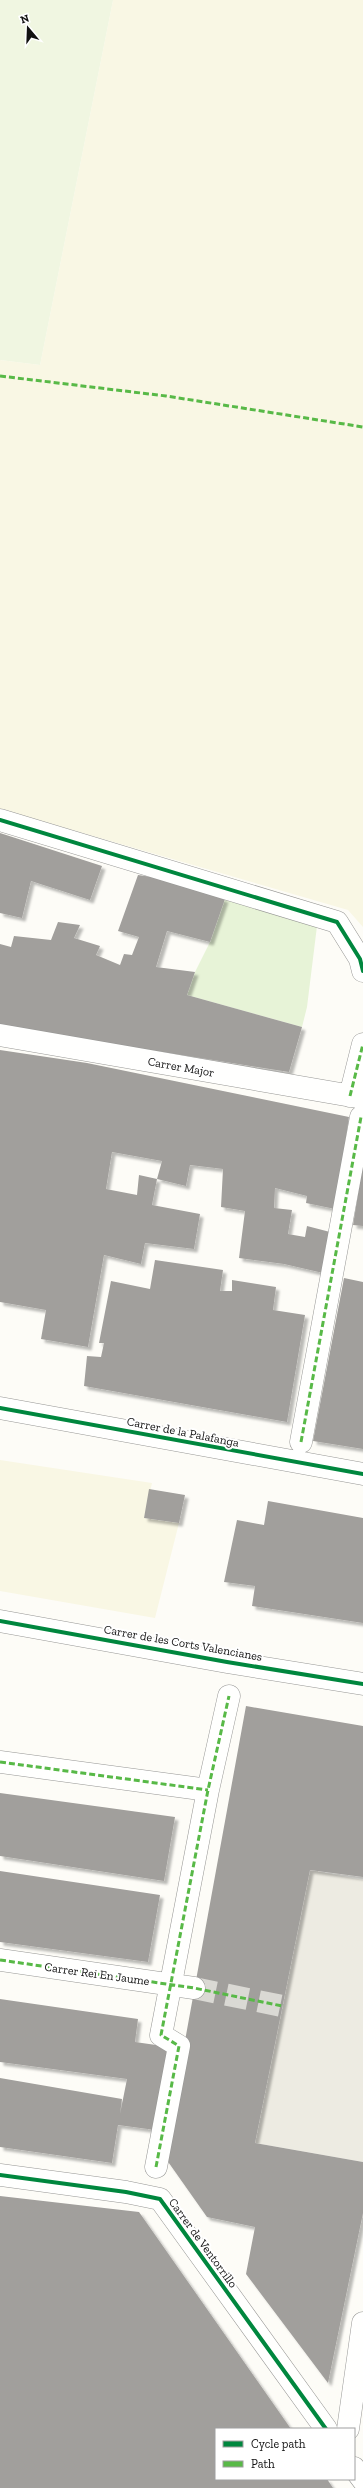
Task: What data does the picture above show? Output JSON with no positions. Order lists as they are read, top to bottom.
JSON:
{
  "streets": {
    "street": [
      "Carrer Major",
      "Carrer de la Palafanga",
      "Carrer de les Corts Valencianes",
      "Carrer Rei En Jaume",
      "Carrer de Ventorrillo"
    ]
  },
  "legend": ["Cycle path", "Path"],
  "north": "top"
}
